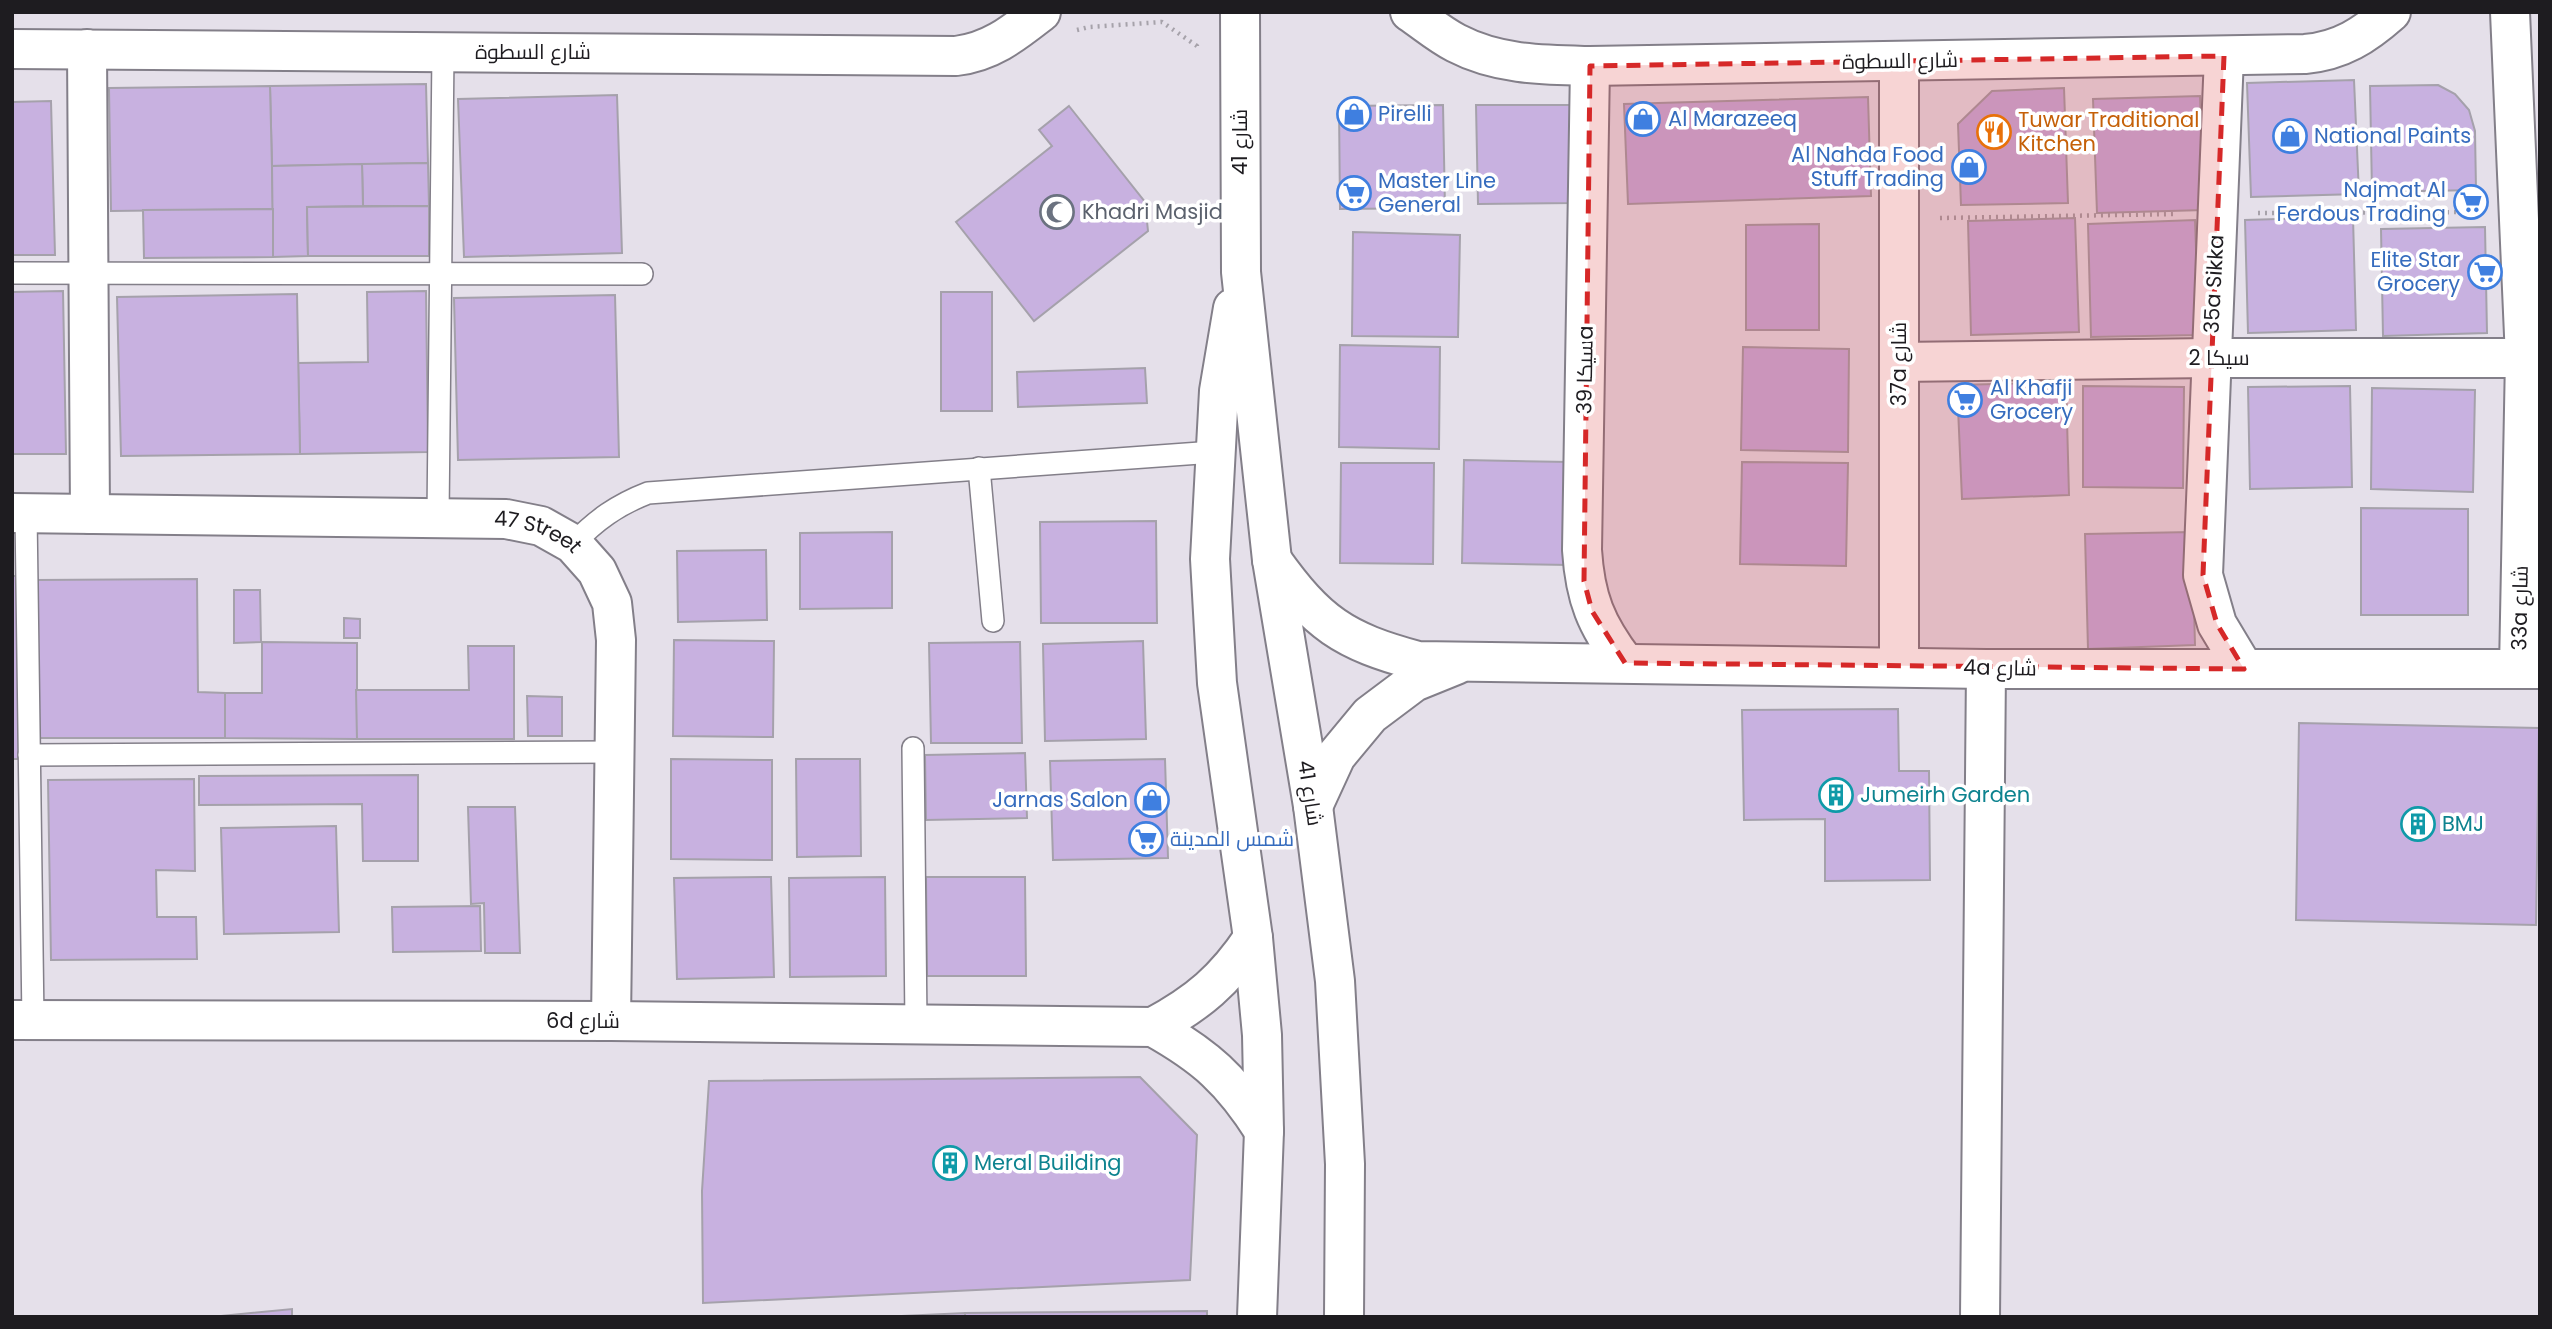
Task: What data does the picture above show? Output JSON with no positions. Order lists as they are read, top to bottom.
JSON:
{
  "streets": {
    "street": [
      "شارع السطوة",
      "شارع 41",
      "35a Sikka",
      "سيكا 2",
      "37a شارع",
      "سيكا 39a",
      "47 Street",
      "33a شارع",
      "4a شارع",
      "6d شارع"
    ]
  },
  "crossings": [
    ["شارع السطوة", "35a Sikka"],
    ["شارع السطوة", "37a شارع"],
    ["شارع السطوة", "سيكا 39a"],
    ["شارع 41", "4a شارع"],
    ["شارع 41", "6d شارع"],
    ["35a Sikka", "سيكا 2"],
    ["35a Sikka", "4a شارع"],
    ["سيكا 2", "37a شارع"],
    ["سيكا 2", "33a شارع"],
    ["37a شارع", "4a شارع"],
    ["سيكا 39a", "4a شارع"],
    ["47 Street", "6d شارع"],
    ["33a شارع", "4a شارع"]
  ],
  "places": {
    "shop": [
      "Pirelli",
      "Al Marazeeq",
      "National Paints",
      "Al Nahda Food Stuff Trading",
      "Jarnas Salon"
    ],
    "restaurant": ["Tuwar Traditional Kitchen"],
    "supermarket": [
      "Master Line General",
      "Najmat Al Ferdous Trading",
      "Elite Star Grocery",
      "Al Khafji Grocery",
      "شمس المدينة"
    ],
    "mosque": ["Khadri Masjid"],
    "building": ["Jumeirh Garden", "BMJ", "Meral Building"]
  }
}
